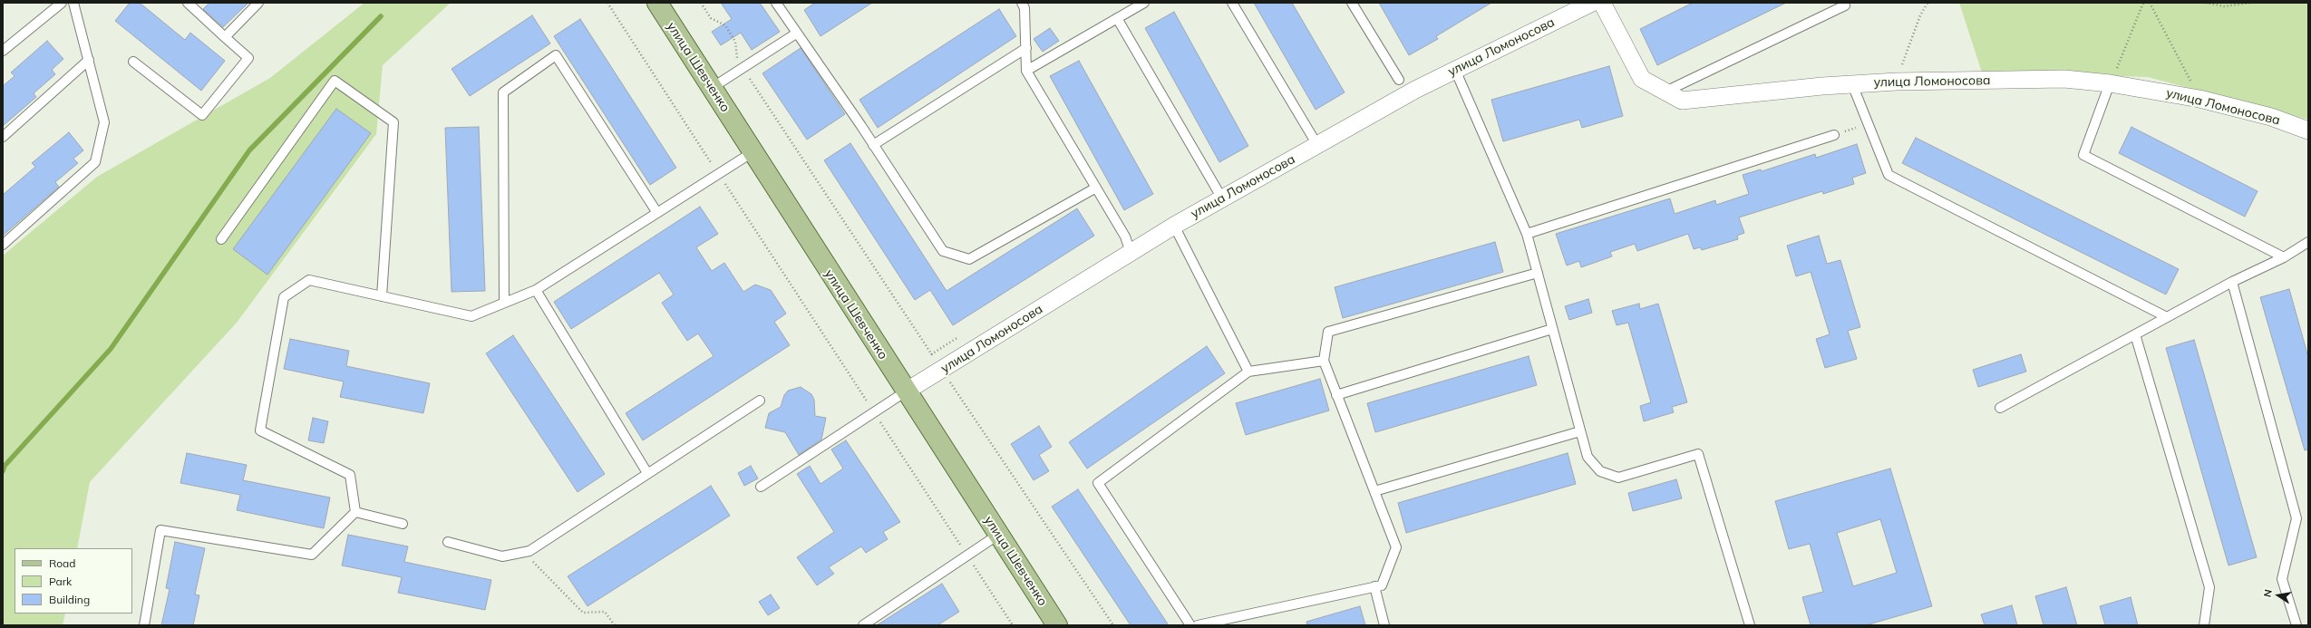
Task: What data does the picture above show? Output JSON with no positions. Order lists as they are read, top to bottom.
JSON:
{
  "streets": {
    "main road": ["улица Шевченко"],
    "street": ["улица Ломоносова"]
  },
  "crossings": [
    ["улица Ломоносова", "улица Шевченко"]
  ],
  "legend": ["Road", "Park", "Building"],
  "north": "left"
}
